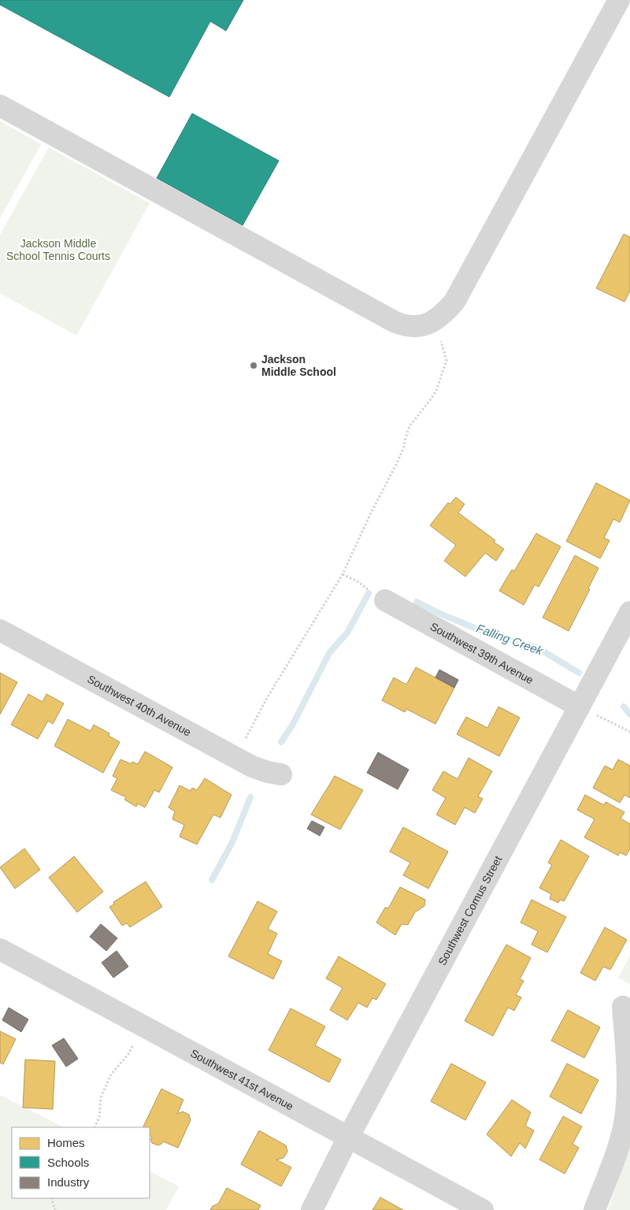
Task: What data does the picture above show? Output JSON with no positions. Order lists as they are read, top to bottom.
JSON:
{
  "streets": {
    "street": [
      "Southwest 39th Avenue",
      "Southwest 40th Avenue",
      "Southwest Comus Street",
      "Southwest 41st Avenue"
    ]
  },
  "crossings": [
    ["Southwest 39th Avenue", "Southwest Comus Street"],
    ["Southwest Comus Street", "Southwest 41st Avenue"]
  ],
  "water": ["Falling Creek"],
  "parks": ["Jackson Middle School Tennis Courts"],
  "places": ["Jackson Middle School"],
  "legend": ["Homes", "Schools", "Industry"]
}
